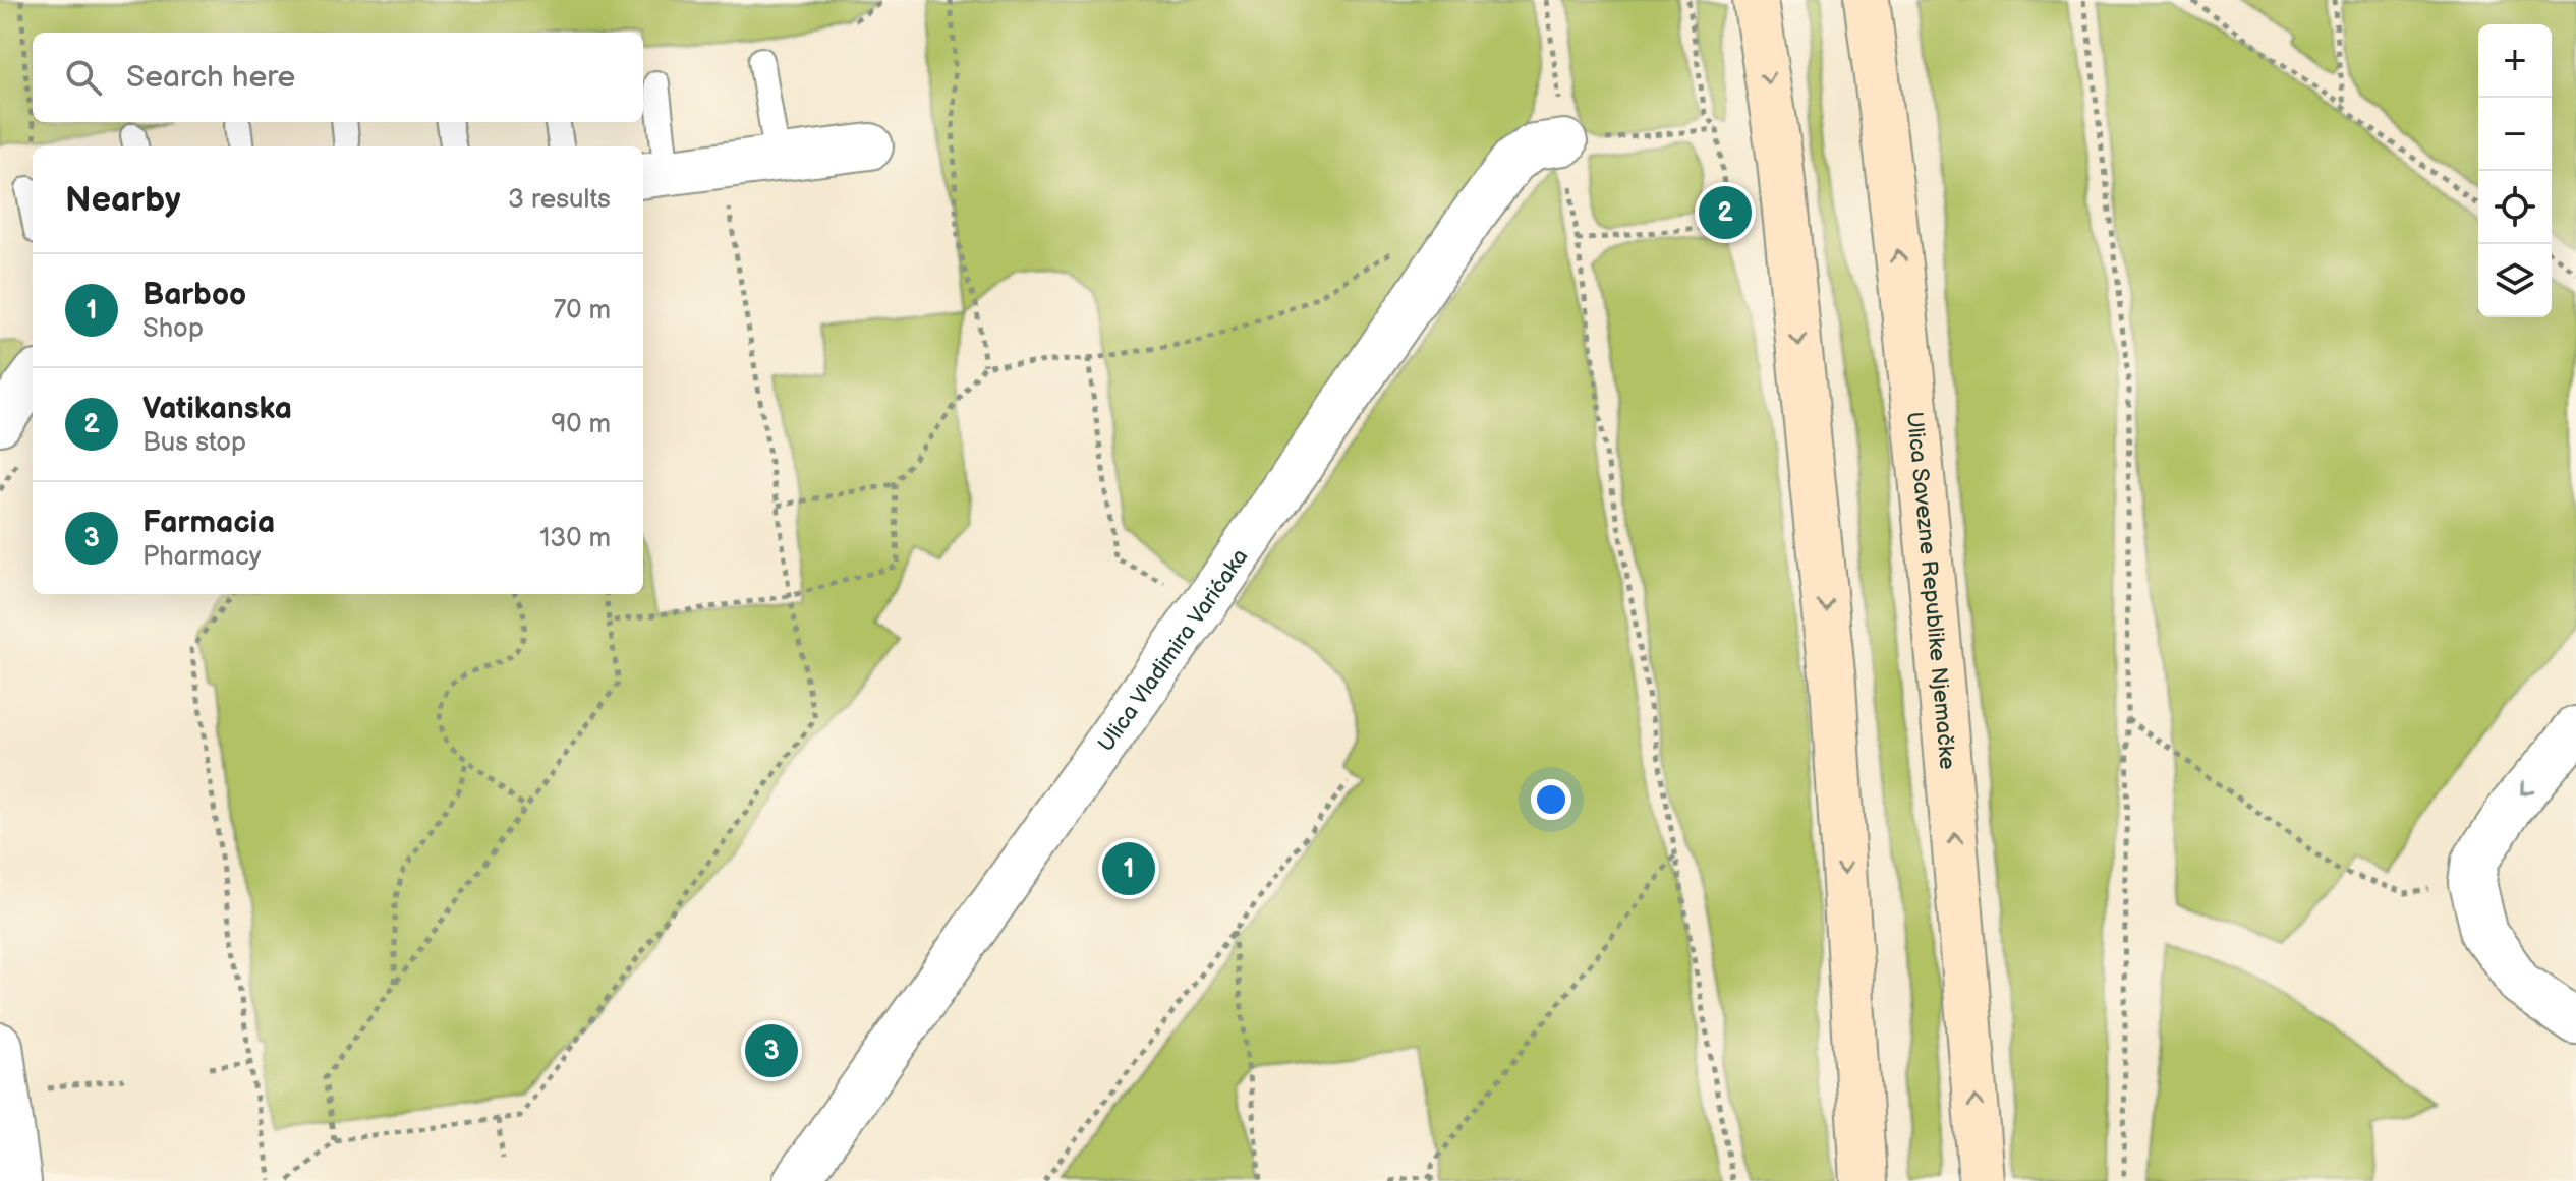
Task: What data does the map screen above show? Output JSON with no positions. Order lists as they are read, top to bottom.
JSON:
{
  "streets": {
    "main road": ["Ulica Savezne Republike Njemačke"],
    "street": ["Ulica Vladimira Varićaka"]
  },
  "page": {
    "map_buttons": ["+", "−"],
    "search": "Search here",
    "heading": ["Nearby", "3 results"],
    "pins": ["2", "1", "3"],
    "list": [
      {
        "mark": "1",
        "name": "Barboo",
        "note": "Shop",
        "value": "70 m"
      },
      {
        "mark": "2",
        "name": "Vatikanska",
        "note": "Bus stop",
        "value": "90 m"
      },
      {
        "mark": "3",
        "name": "Farmacia",
        "note": "Pharmacy",
        "value": "130 m"
      }
    ]
  }
}
